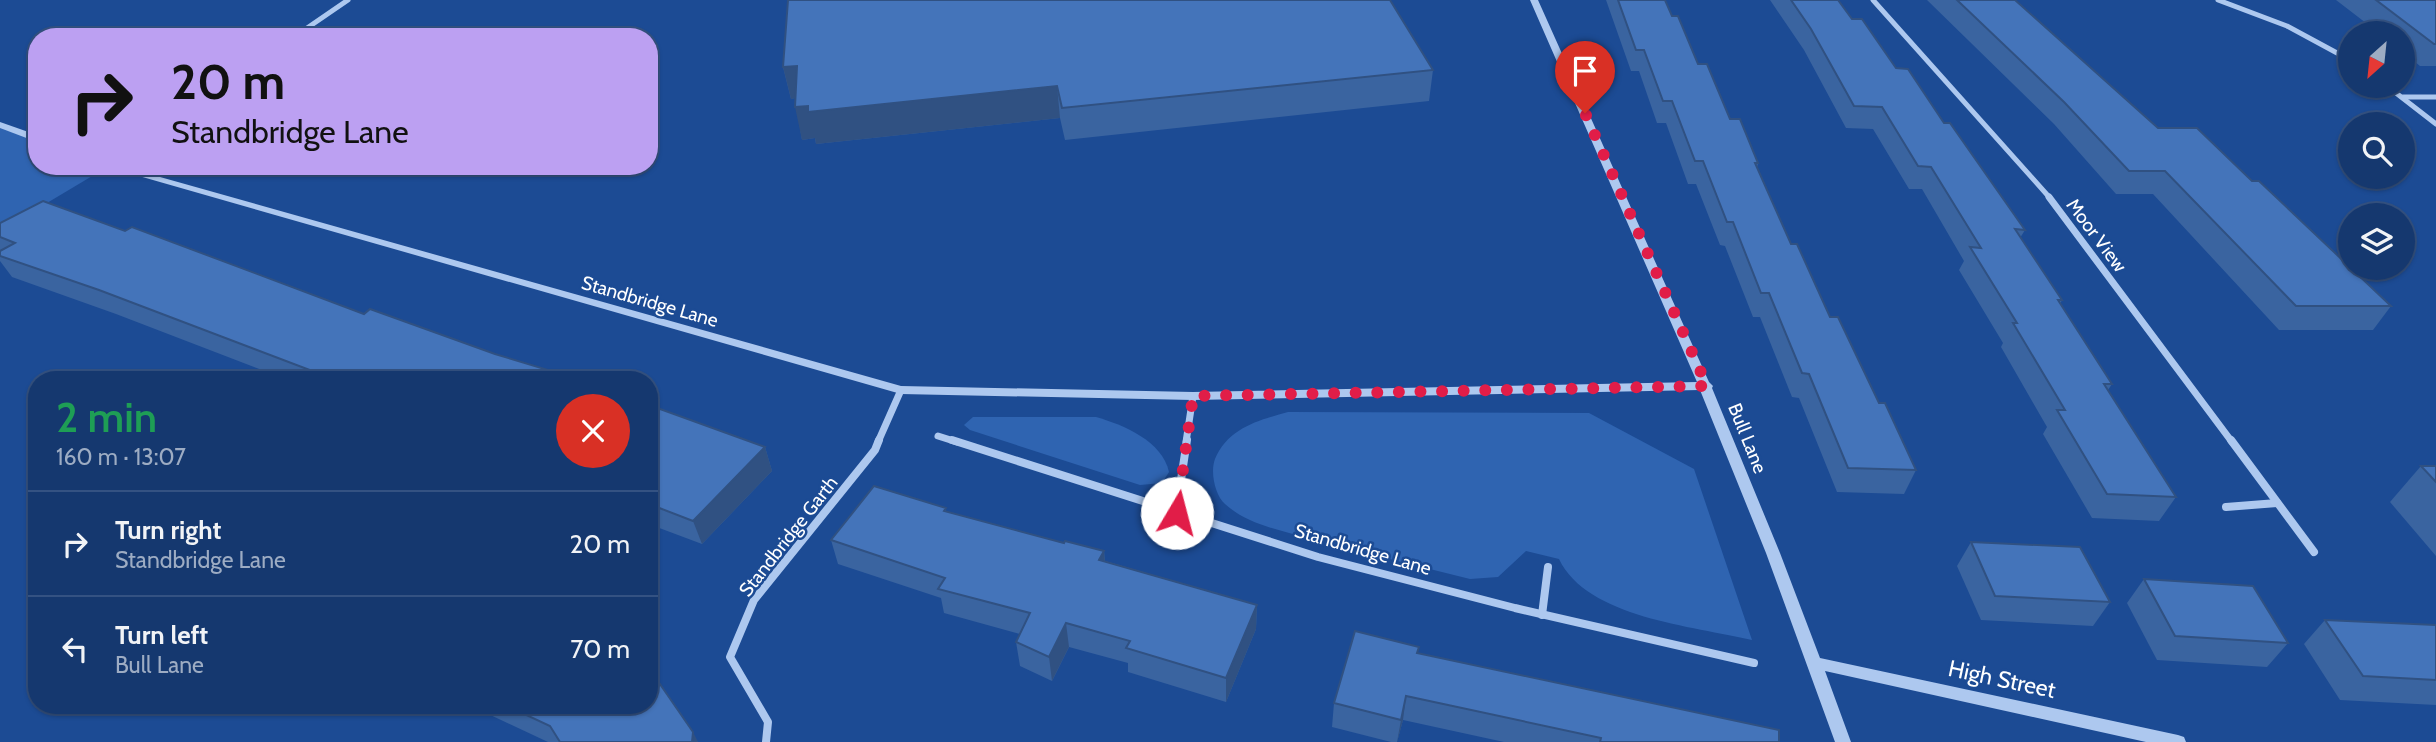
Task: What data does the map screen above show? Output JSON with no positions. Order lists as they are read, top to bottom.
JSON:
{
  "streets": {
    "street": [
      "Moor View",
      "Standbridge Lane",
      "Bull Lane",
      "Standbridge Garth",
      "High Street"
    ]
  },
  "crossings": [
    ["Standbridge Lane", "Bull Lane"],
    ["Standbridge Lane", "Standbridge Garth"],
    ["Bull Lane", "High Street"]
  ],
  "north": "bottom left",
  "page": {
    "turn": ["20 m", "Standbridge Lane"],
    "heading": ["2 min", "160 m · 13:07"],
    "list": [
      {
        "name": "Turn right",
        "note": "Standbridge Lane",
        "value": "20 m"
      },
      {
        "name": "Turn left",
        "note": "Bull Lane",
        "value": "70 m"
      }
    ]
  }
}
